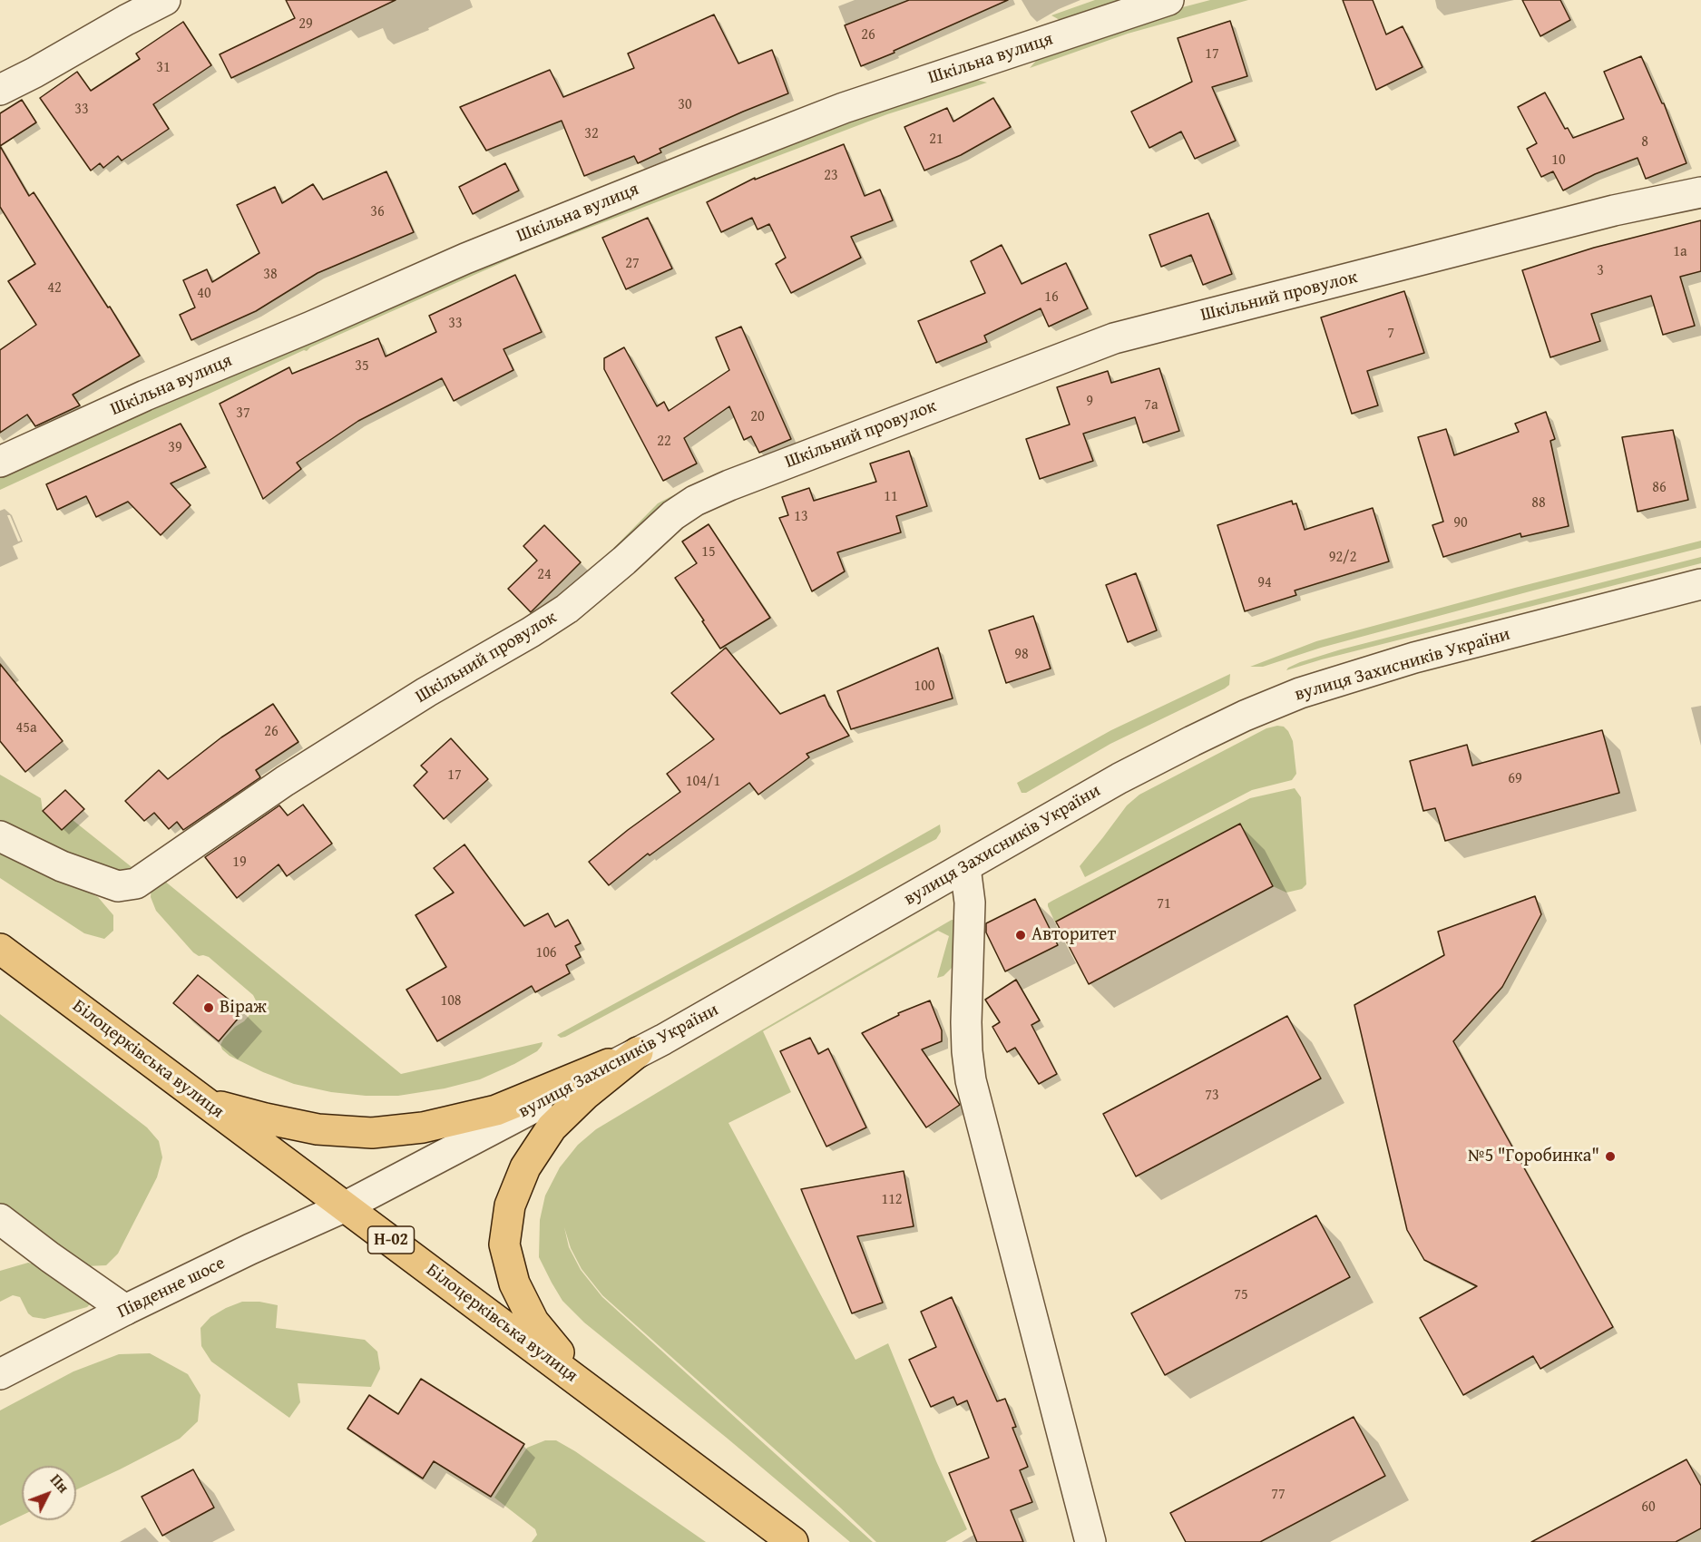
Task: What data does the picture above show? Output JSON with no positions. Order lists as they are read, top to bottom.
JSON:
{
  "streets": {
    "main road": ["Білоцерківська вулиця", "Н-02"],
    "street": [
      "Шкільна вулиця",
      "Шкільний провулок",
      "вулиця Захисників України",
      "Південне шосе"
    ]
  },
  "crossings": [
    ["вулиця Захисників України", "Білоцерківська вулиця"],
    ["вулиця Захисників України", "Південне шосе"],
    ["Білоцерківська вулиця", "Південне шосе"]
  ],
  "places": ["Авторитет", "Віраж", "№5 \"Горобинка\""],
  "house_numbers": [
    "29",
    "26",
    "17",
    "31",
    "30",
    "33",
    "32",
    "21",
    "8",
    "10",
    "23",
    "36",
    "1а",
    "27",
    "3",
    "38",
    "42",
    "40",
    "16",
    "33",
    "7",
    "35",
    "9",
    "7а",
    "37",
    "20",
    "22",
    "39",
    "86",
    "11",
    "88",
    "13",
    "90",
    "15",
    "92/2",
    "24",
    "94",
    "98",
    "100",
    "45а",
    "26",
    "17",
    "69",
    "104/1",
    "19",
    "71",
    "106",
    "108",
    "73",
    "112",
    "75",
    "77",
    "60"
  ],
  "north": "top right"
}
